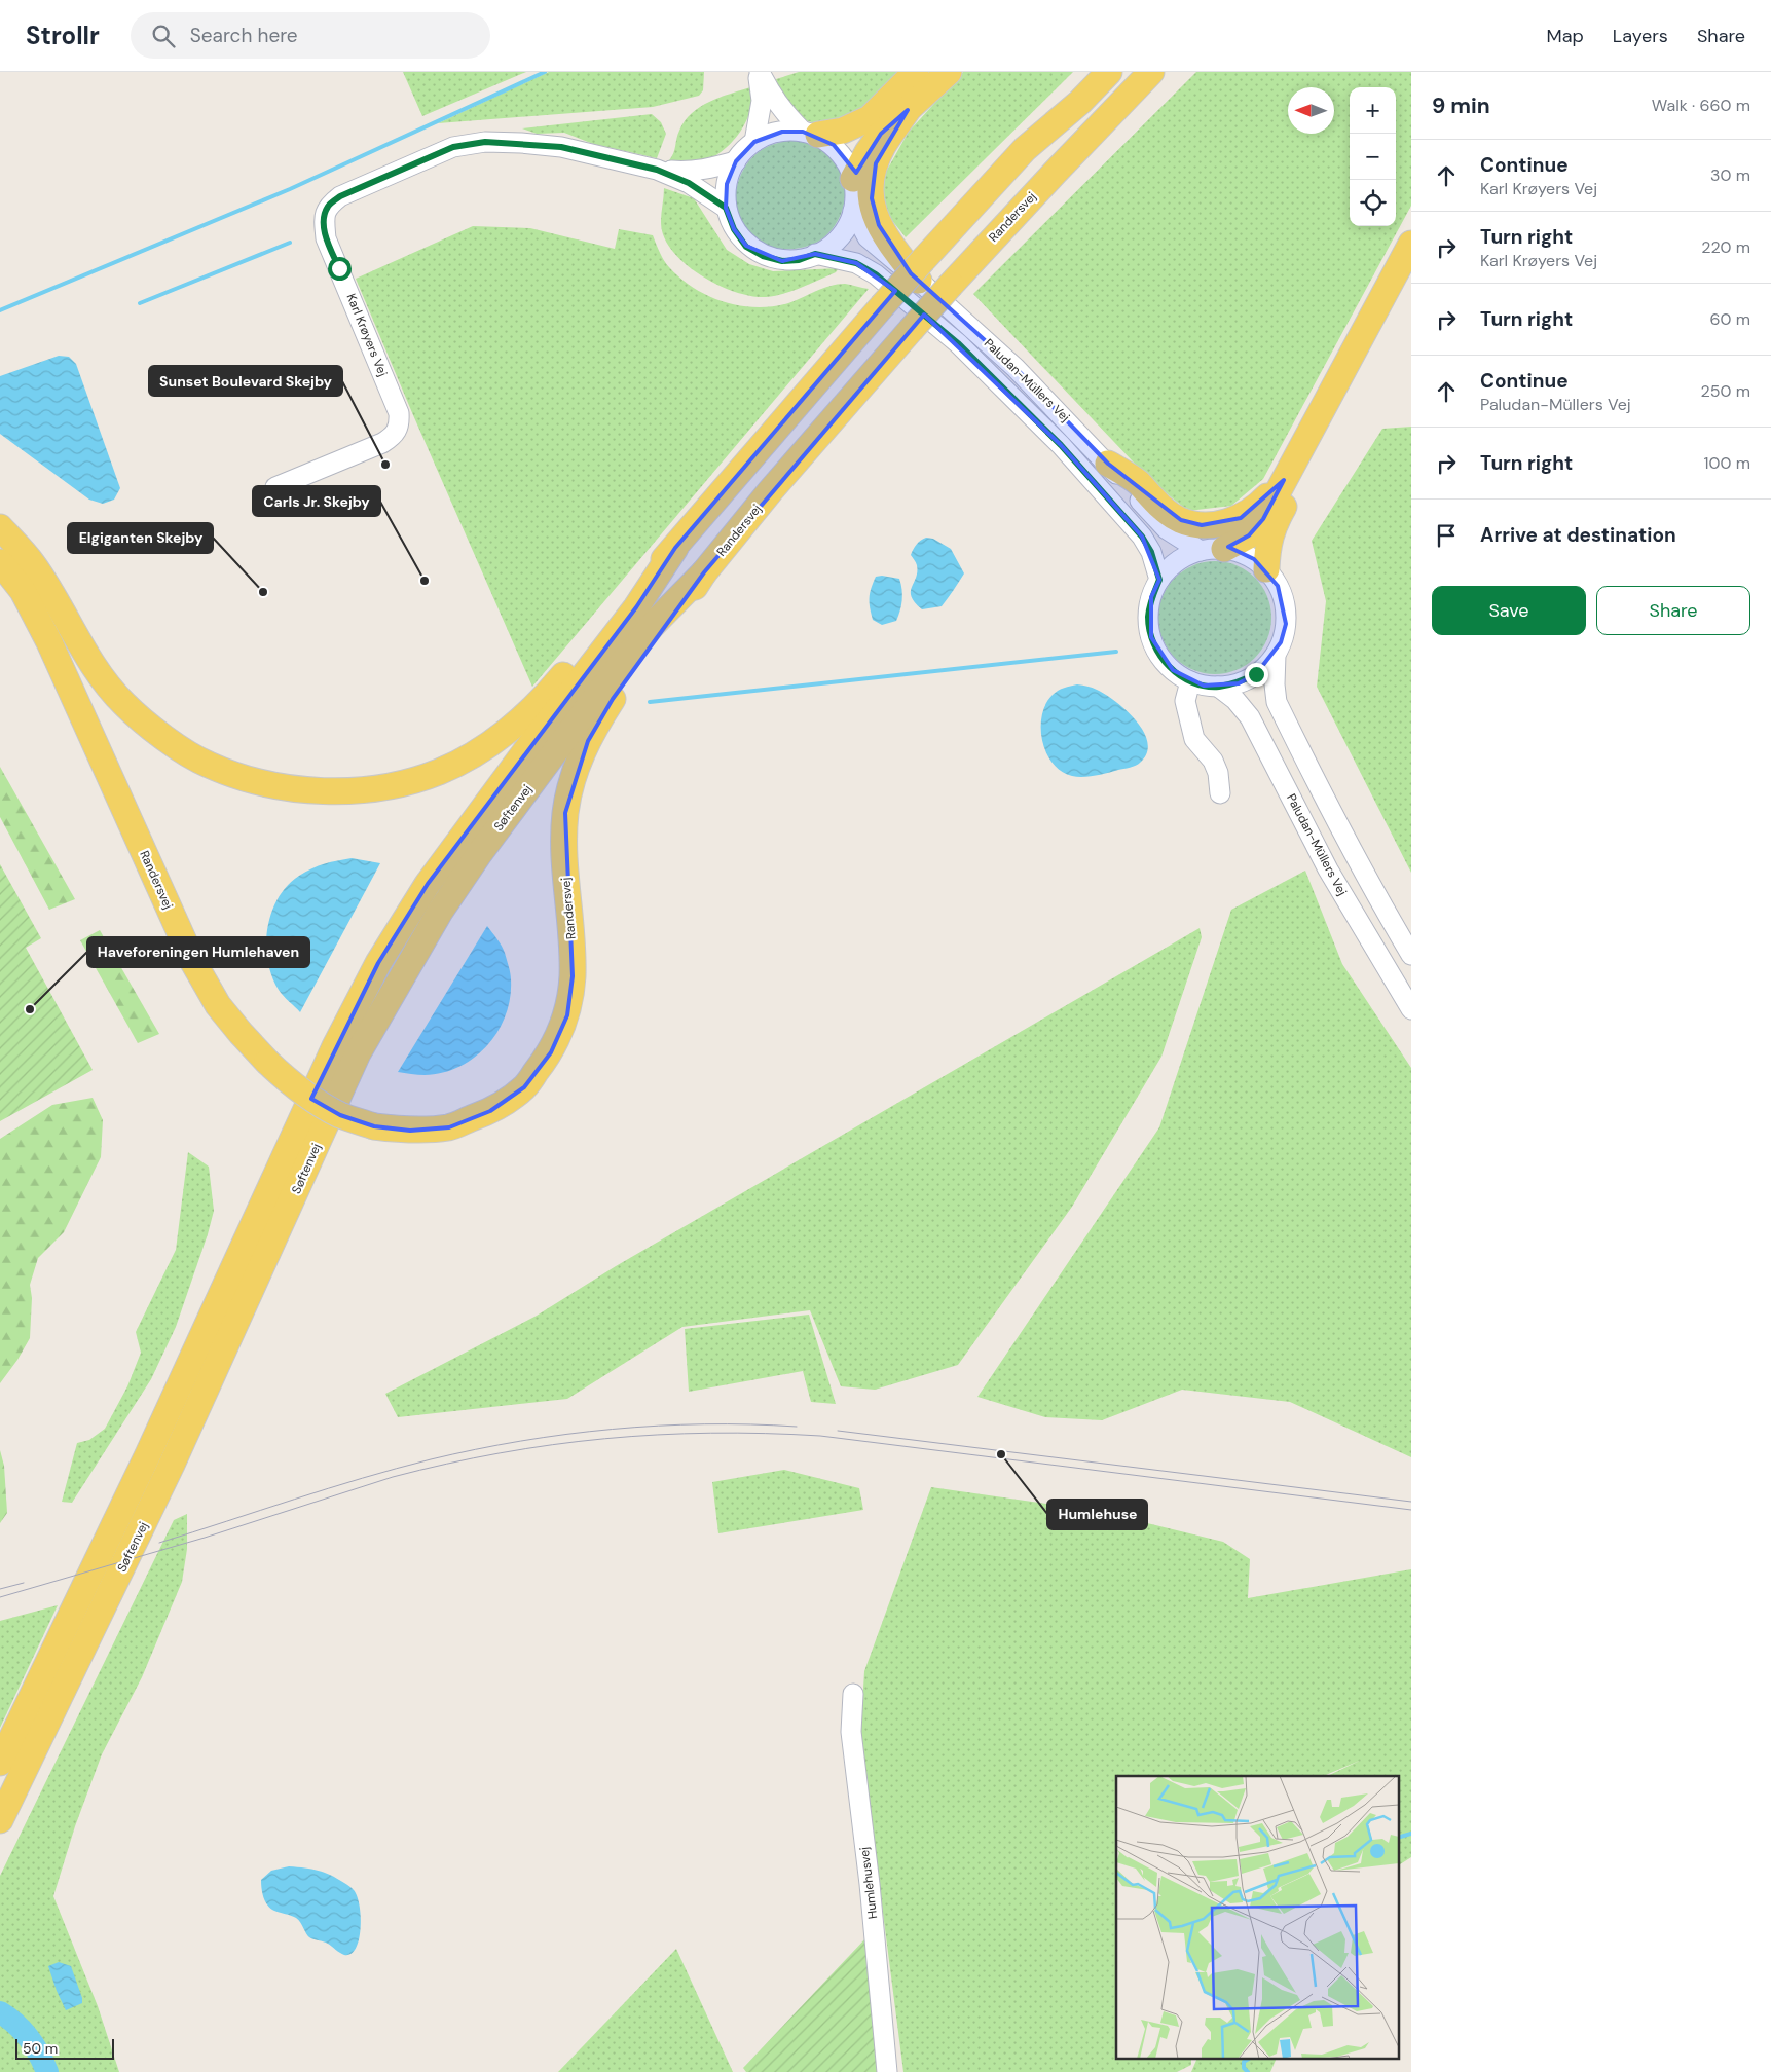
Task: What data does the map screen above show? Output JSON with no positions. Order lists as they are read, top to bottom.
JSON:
{
  "streets": {
    "main road": ["Randersvej", "Søftenvej"],
    "street": ["Karl Krøyers Vej", "Paludan-Müllers Vej", "Humlehusvej"]
  },
  "crossings": [
    ["Randersvej", "Søftenvej"],
    ["Karl Krøyers Vej", "Paludan-Müllers Vej"]
  ],
  "places": [
    "Sunset Boulevard Skejby",
    "Carls Jr. Skejby",
    "Elgiganten Skejby",
    "Haveforeningen Humlehaven",
    "Humlehuse"
  ],
  "scale_bar": "50 m",
  "north": "left",
  "page": {
    "header": "Strollr",
    "search": "Search here",
    "nav": ["Map", "Layers", "Share"],
    "heading": ["9 min", "Walk · 660 m"],
    "map_buttons": ["+", "−"],
    "list": [
      ["Continue", "Karl Krøyers Vej", "30 m"],
      ["Turn right", "Karl Krøyers Vej", "220 m"],
      ["Turn right", "60 m"],
      ["Continue", "Paludan-Müllers Vej", "250 m"],
      ["Turn right", "100 m"],
      "Arrive at destination"
    ],
    "buttons": ["Save", "Share"],
    "scale": "50 m"
  }
}
